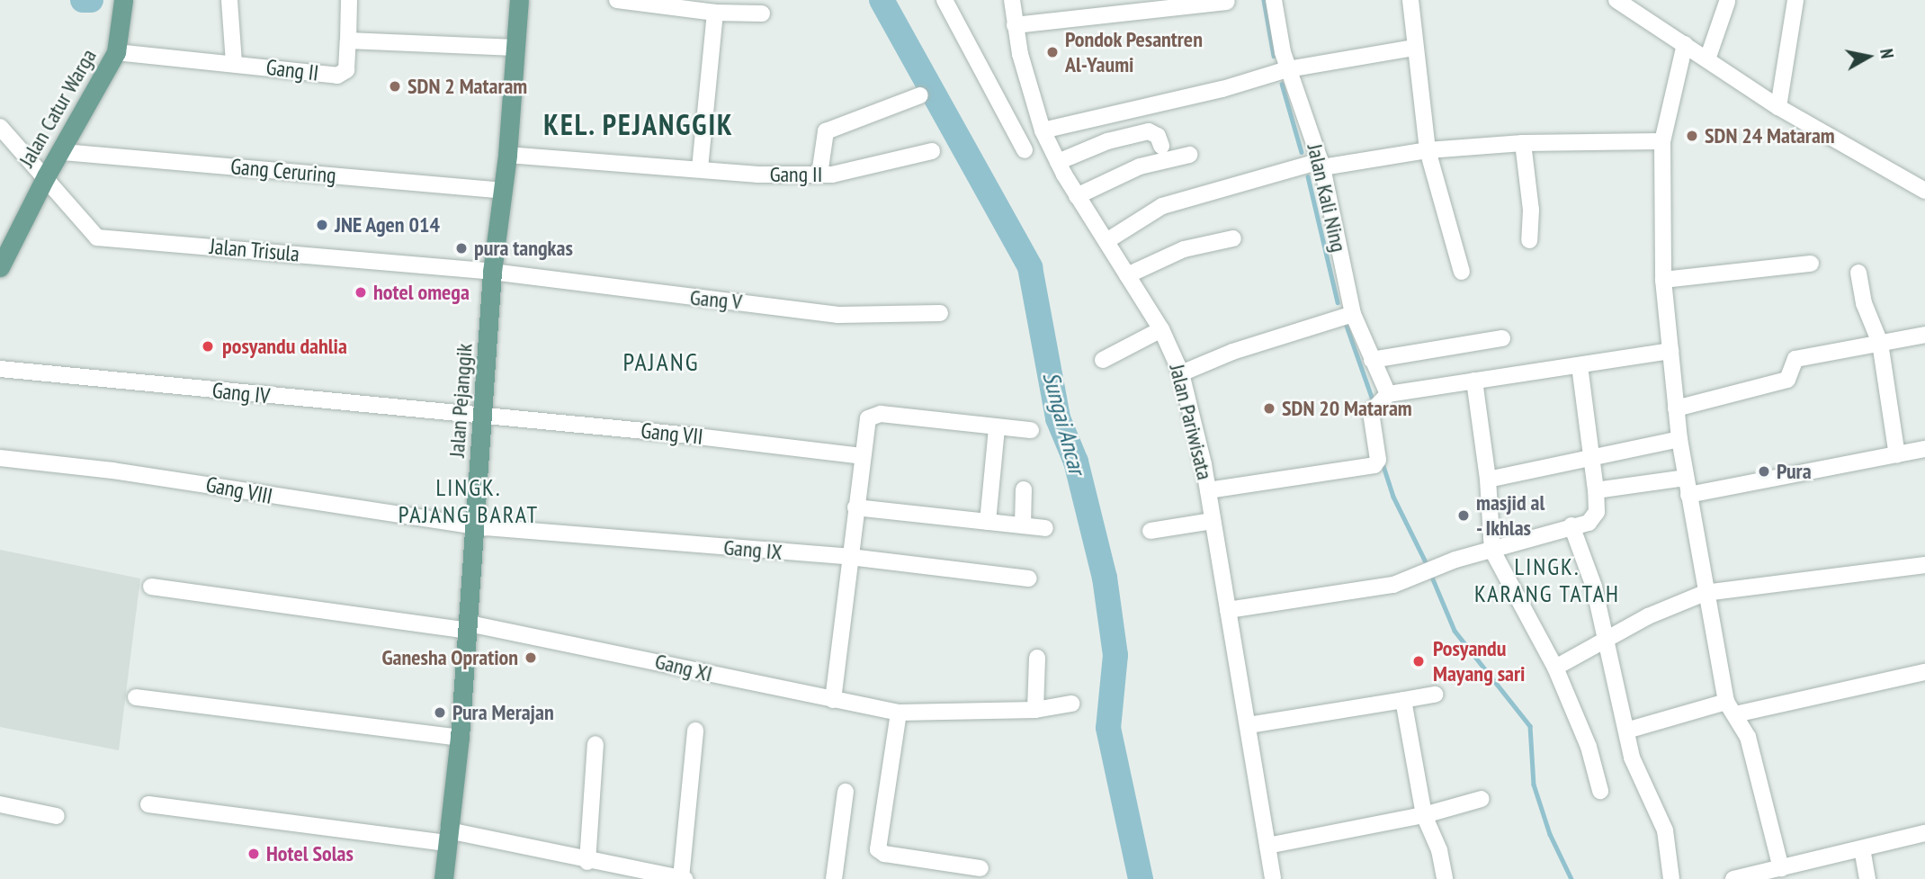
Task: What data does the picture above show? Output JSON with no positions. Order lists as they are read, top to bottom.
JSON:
{
  "streets": {
    "main road": ["Jalan Catur Warga", "Jalan Pejanggik"],
    "street": [
      "Gang II",
      "Gang Ceruring",
      "Jalan Kali Ning",
      "Jalan Trisula",
      "Gang V",
      "Gang IV",
      "Jalan Pariwisata",
      "Gang VII",
      "Gang VIII",
      "Gang IX",
      "Gang XI"
    ]
  },
  "crossings": [
    ["Gang II", "Jalan Catur Warga"],
    ["Gang II", "Jalan Pejanggik"],
    ["Jalan Catur Warga", "Gang Ceruring"],
    ["Jalan Catur Warga", "Jalan Trisula"],
    ["Gang Ceruring", "Jalan Pejanggik"],
    ["Jalan Kali Ning", "Jalan Pariwisata"],
    ["Jalan Trisula", "Gang V"],
    ["Jalan Trisula", "Jalan Pejanggik"],
    ["Gang V", "Jalan Pejanggik"],
    ["Gang IV", "Jalan Pejanggik"],
    ["Gang IV", "Gang VII"],
    ["Jalan Pejanggik", "Gang VII"],
    ["Jalan Pejanggik", "Gang VIII"],
    ["Jalan Pejanggik", "Gang IX"],
    ["Jalan Pejanggik", "Gang XI"],
    ["Gang VIII", "Gang IX"]
  ],
  "districts": [
    "KEL. PEJANGGIK",
    "PAJANG",
    "LINGK. PAJANG BARAT",
    "LINGK. KARANG TATAH"
  ],
  "water": ["Sungai Ancar"],
  "places": [
    "Pondok Pesantren Al-Yaumi",
    "SDN 2 Mataram",
    "SDN 24 Mataram",
    "JNE Agen 014",
    "pura tangkas",
    "hotel omega",
    "posyandu dahlia",
    "SDN 20 Mataram",
    "Pura",
    "masjid al - Ikhlas",
    "Ganesha Opration",
    "Posyandu Mayang sari",
    "Pura Merajan",
    "Hotel Solas"
  ],
  "north": "right"
}
